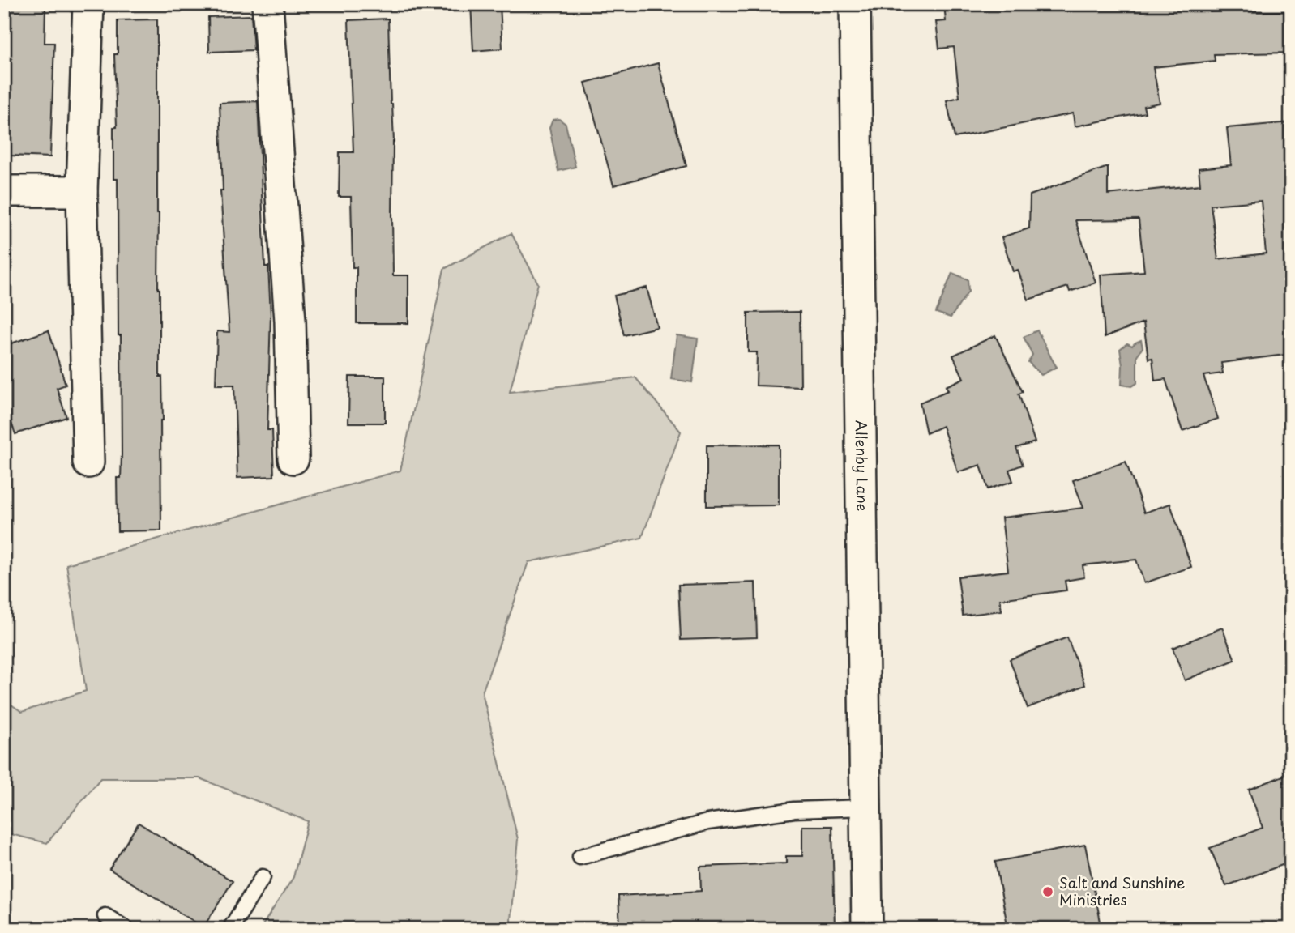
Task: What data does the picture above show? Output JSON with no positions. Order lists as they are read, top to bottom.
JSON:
{
  "streets": {
    "street": ["Allenby Lane"]
  },
  "places": ["Salt and Sunshine Ministries"]
}
